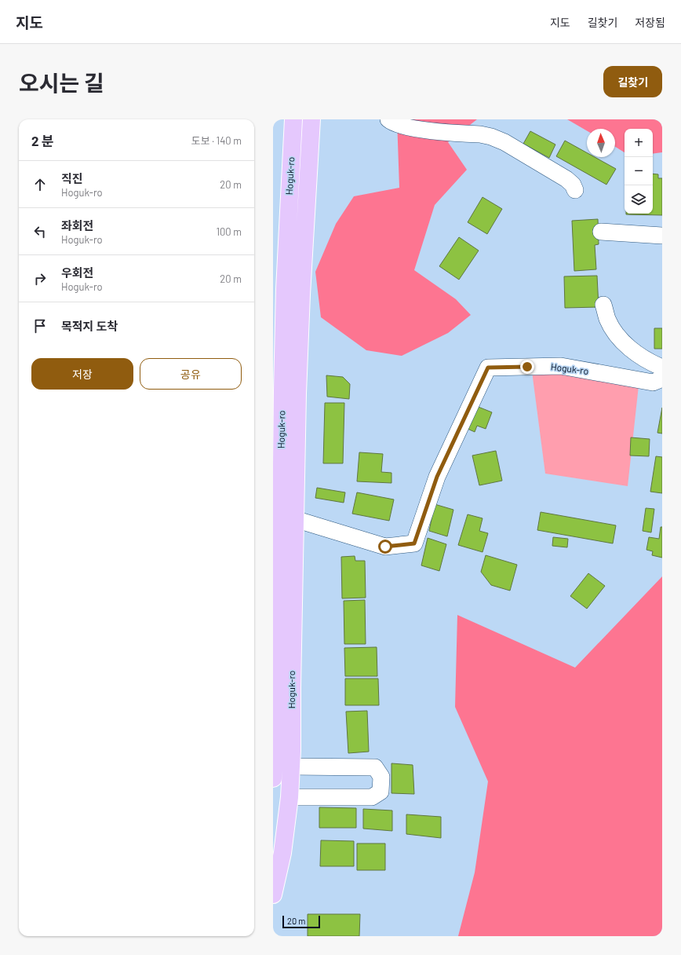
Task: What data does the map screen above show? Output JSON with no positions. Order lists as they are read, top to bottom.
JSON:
{
  "streets": {
    "main road": ["Hoguk-ro"]
  },
  "scale_bar": "20 m",
  "north": "top",
  "page": {
    "header": "지도",
    "nav": ["지도", "길찾기", "저장됨"],
    "title": "오시는 길",
    "buttons": [
      "길찾기",
      ["저장", "공유"]
    ],
    "heading": ["2 분", "도보 · 140 m"],
    "map_buttons": ["+", "−"],
    "list": [
      ["직진", "Hoguk-ro", "20 m"],
      ["좌회전", "Hoguk-ro", "100 m"],
      ["우회전", "Hoguk-ro", "20 m"],
      "목적지 도착"
    ],
    "scale": "20 m"
  }
}
